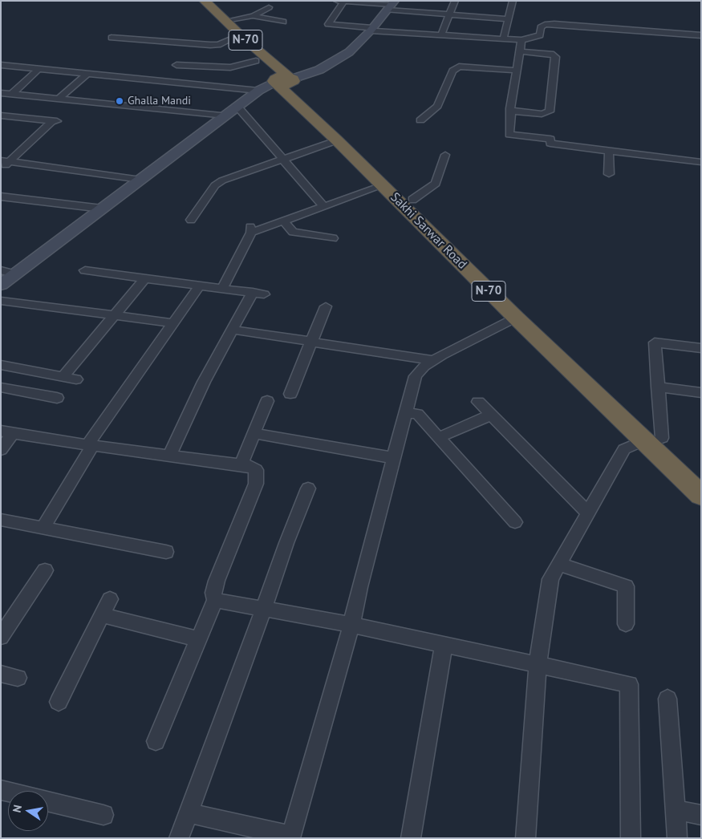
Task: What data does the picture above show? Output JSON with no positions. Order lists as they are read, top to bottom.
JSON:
{
  "streets": {
    "highway": ["N-70", "Sakhi Sarwar Road"]
  },
  "crossings": [
    ["N-70", "Sakhi Sarwar Road"]
  ],
  "places": ["Ghalla Mandi"],
  "north": "left"
}
